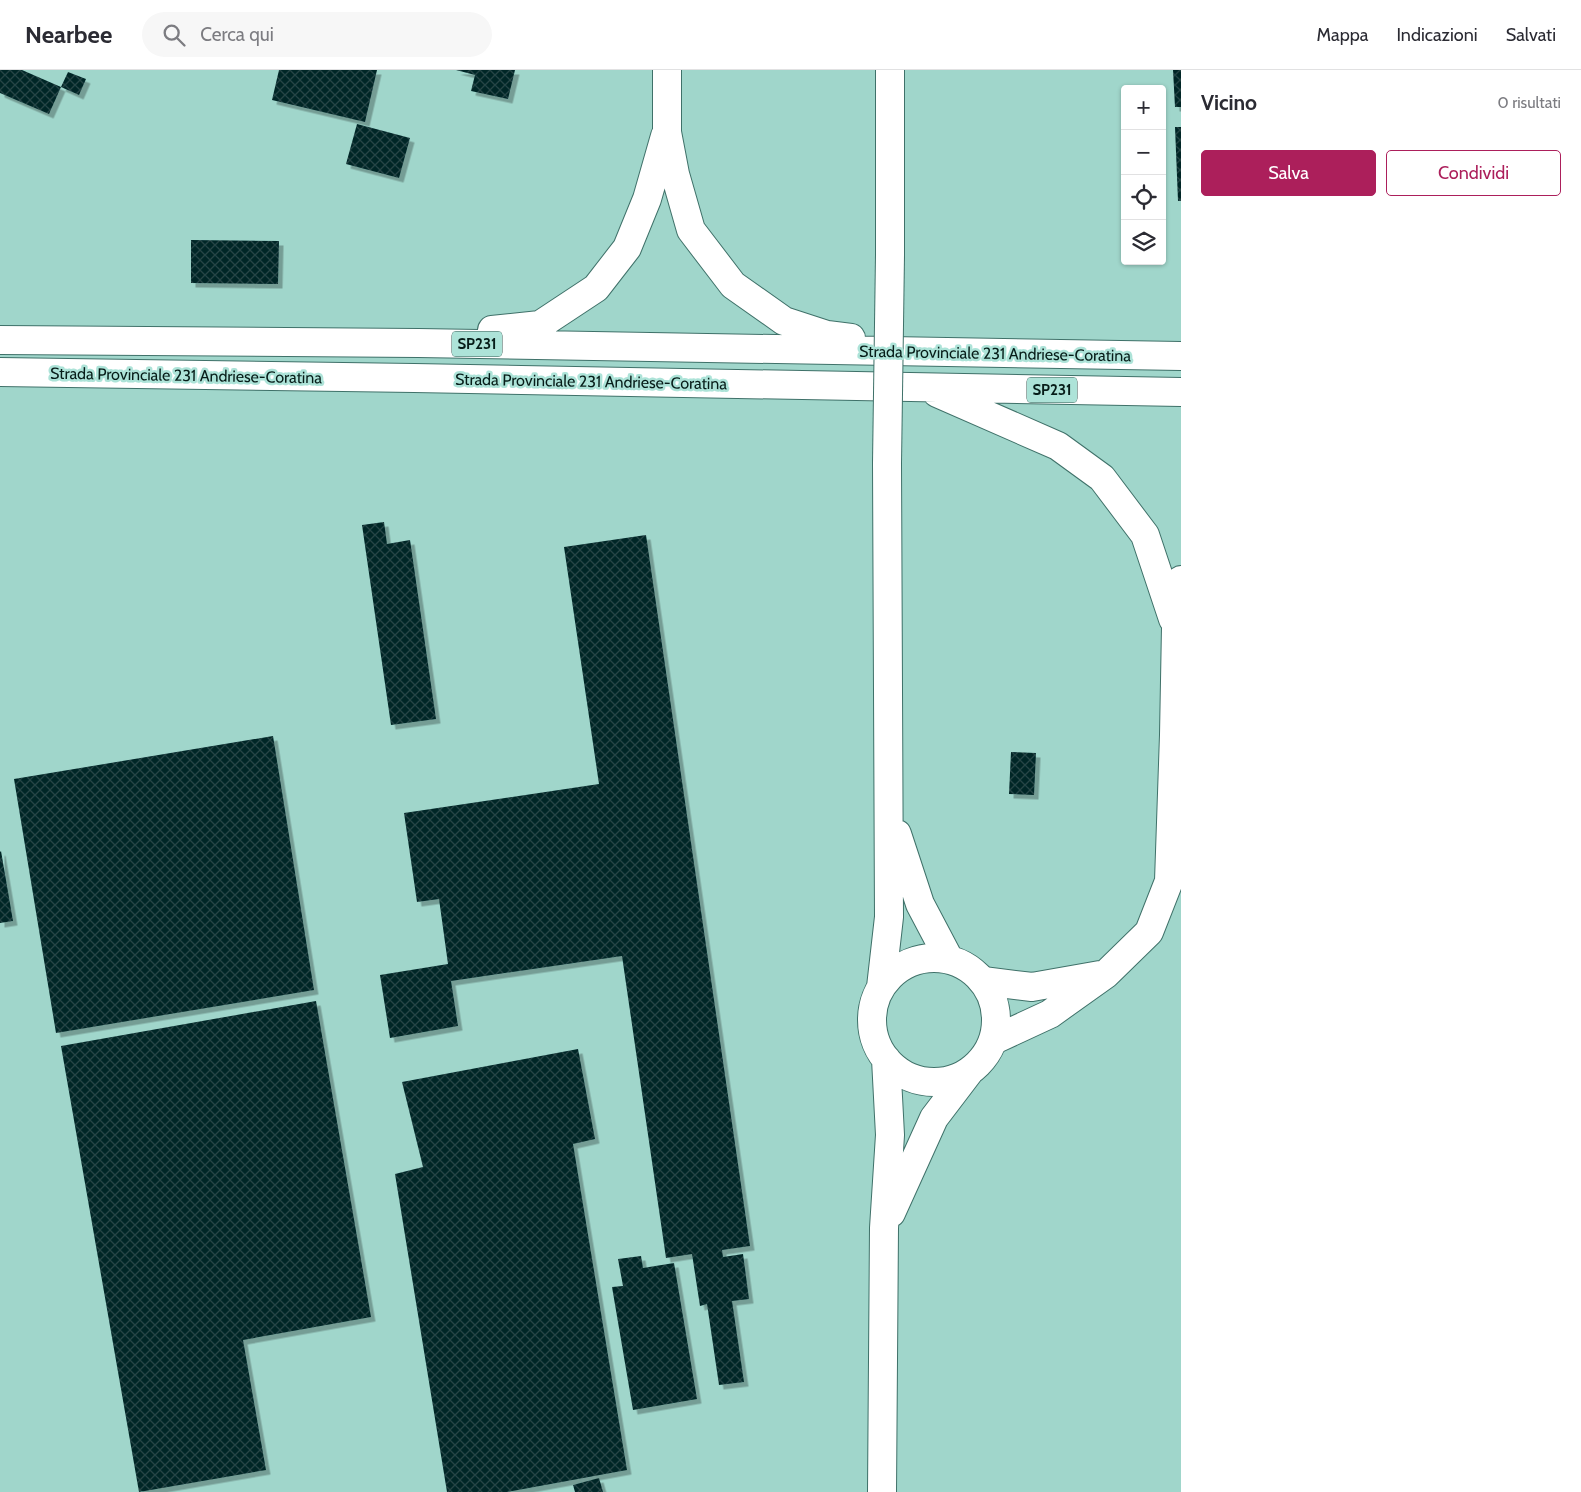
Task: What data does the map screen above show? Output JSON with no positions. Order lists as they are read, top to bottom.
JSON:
{
  "streets": {
    "main road": ["SP231", "Strada Provinciale 231 Andriese-Coratina"]
  },
  "page": {
    "header": "Nearbee",
    "search": "Cerca qui",
    "nav": ["Mappa", "Indicazioni", "Salvati"],
    "heading": ["Vicino", "0 risultati"],
    "map_buttons": ["+", "−"],
    "buttons": ["Salva", "Condividi"]
  }
}
